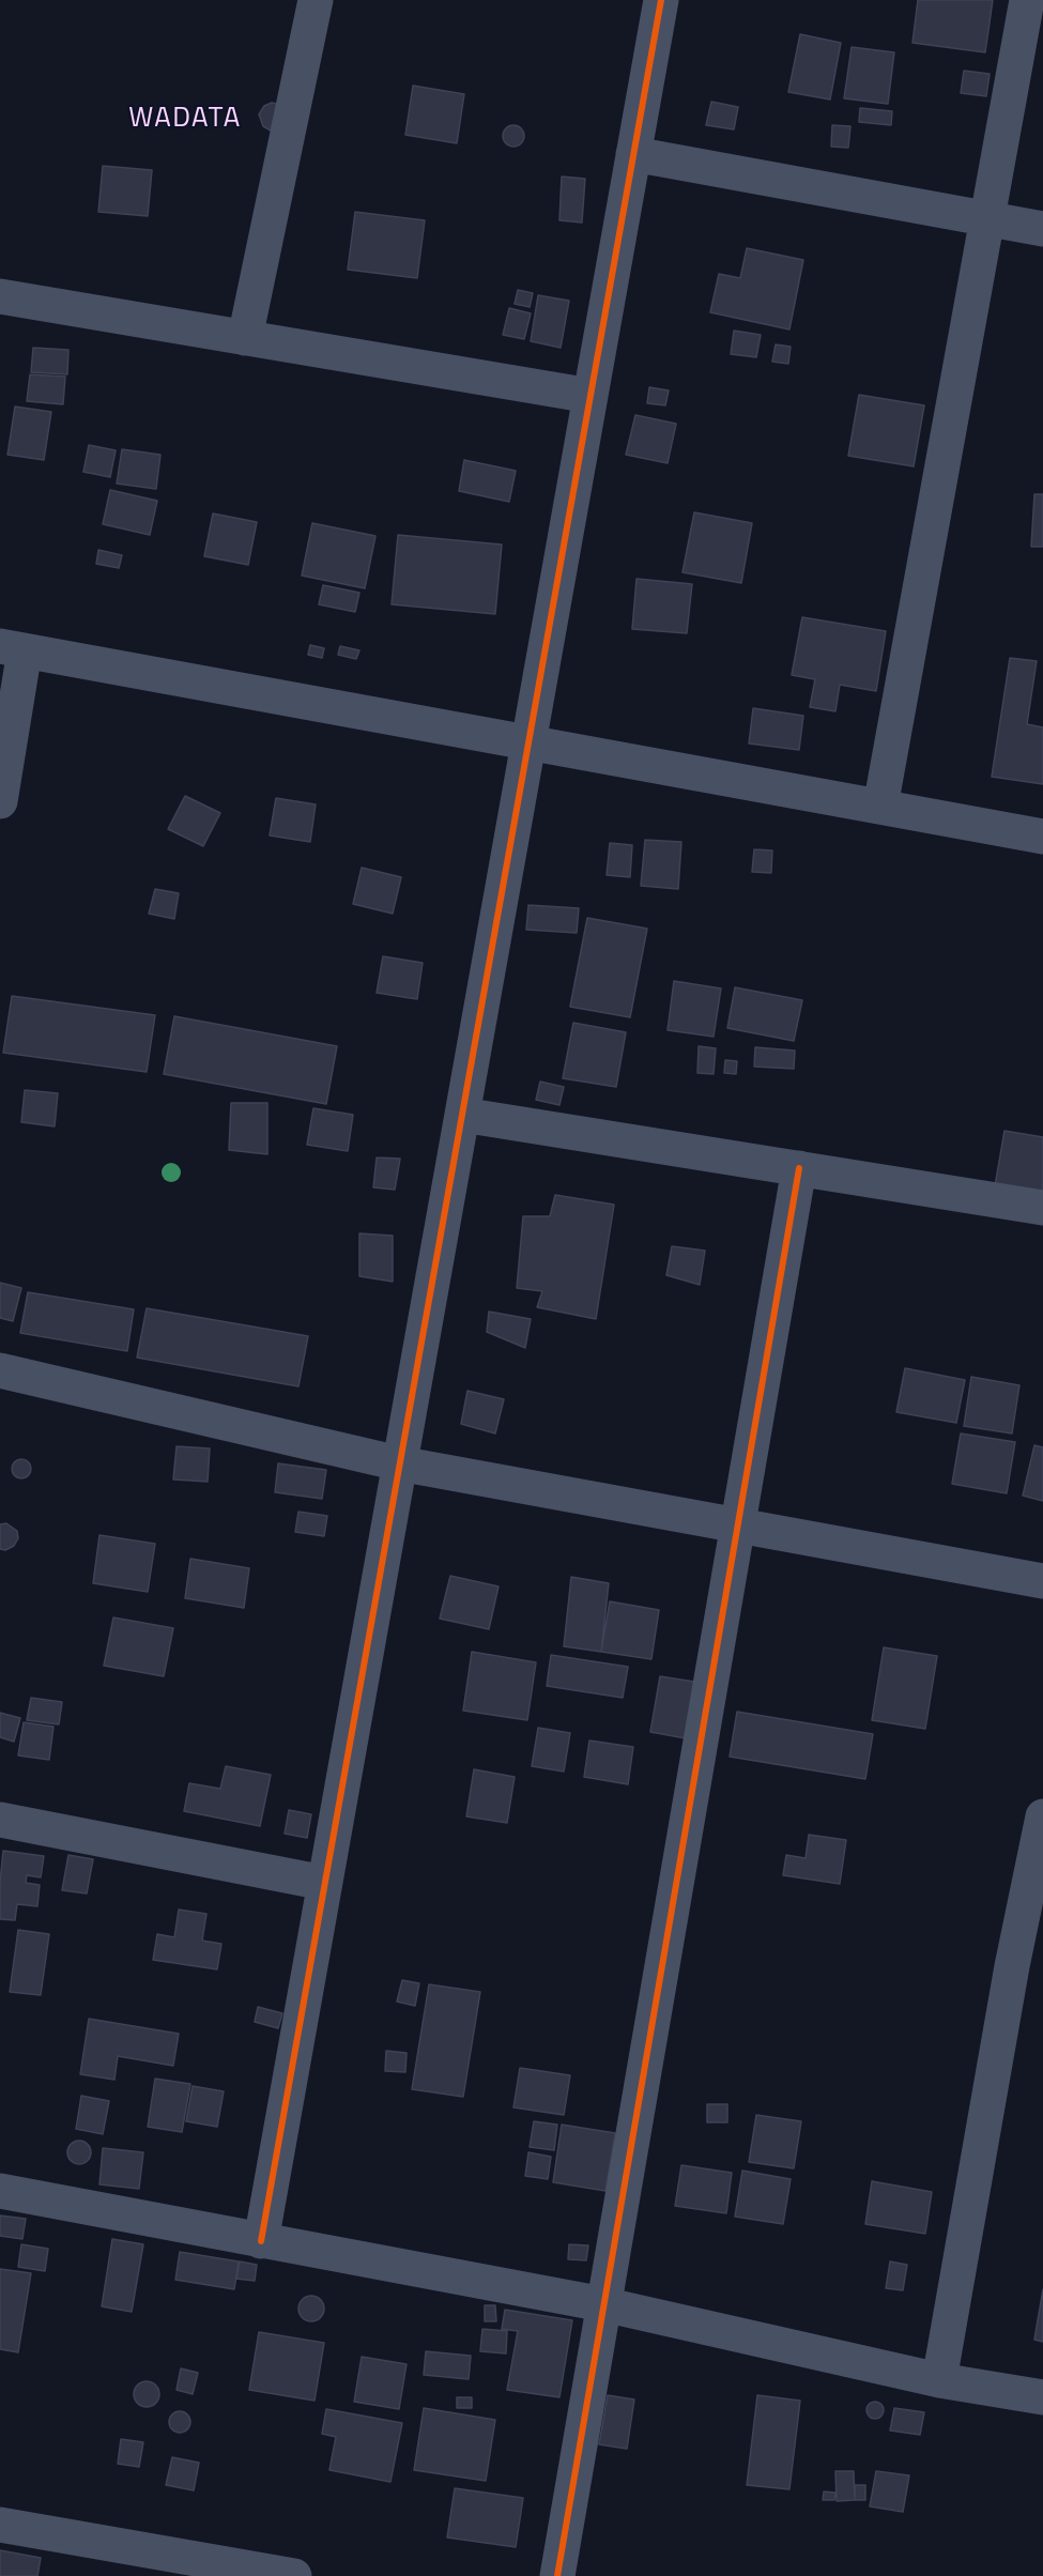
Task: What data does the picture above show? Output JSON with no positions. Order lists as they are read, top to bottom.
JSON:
{
  "districts": ["WADATA"]
}
